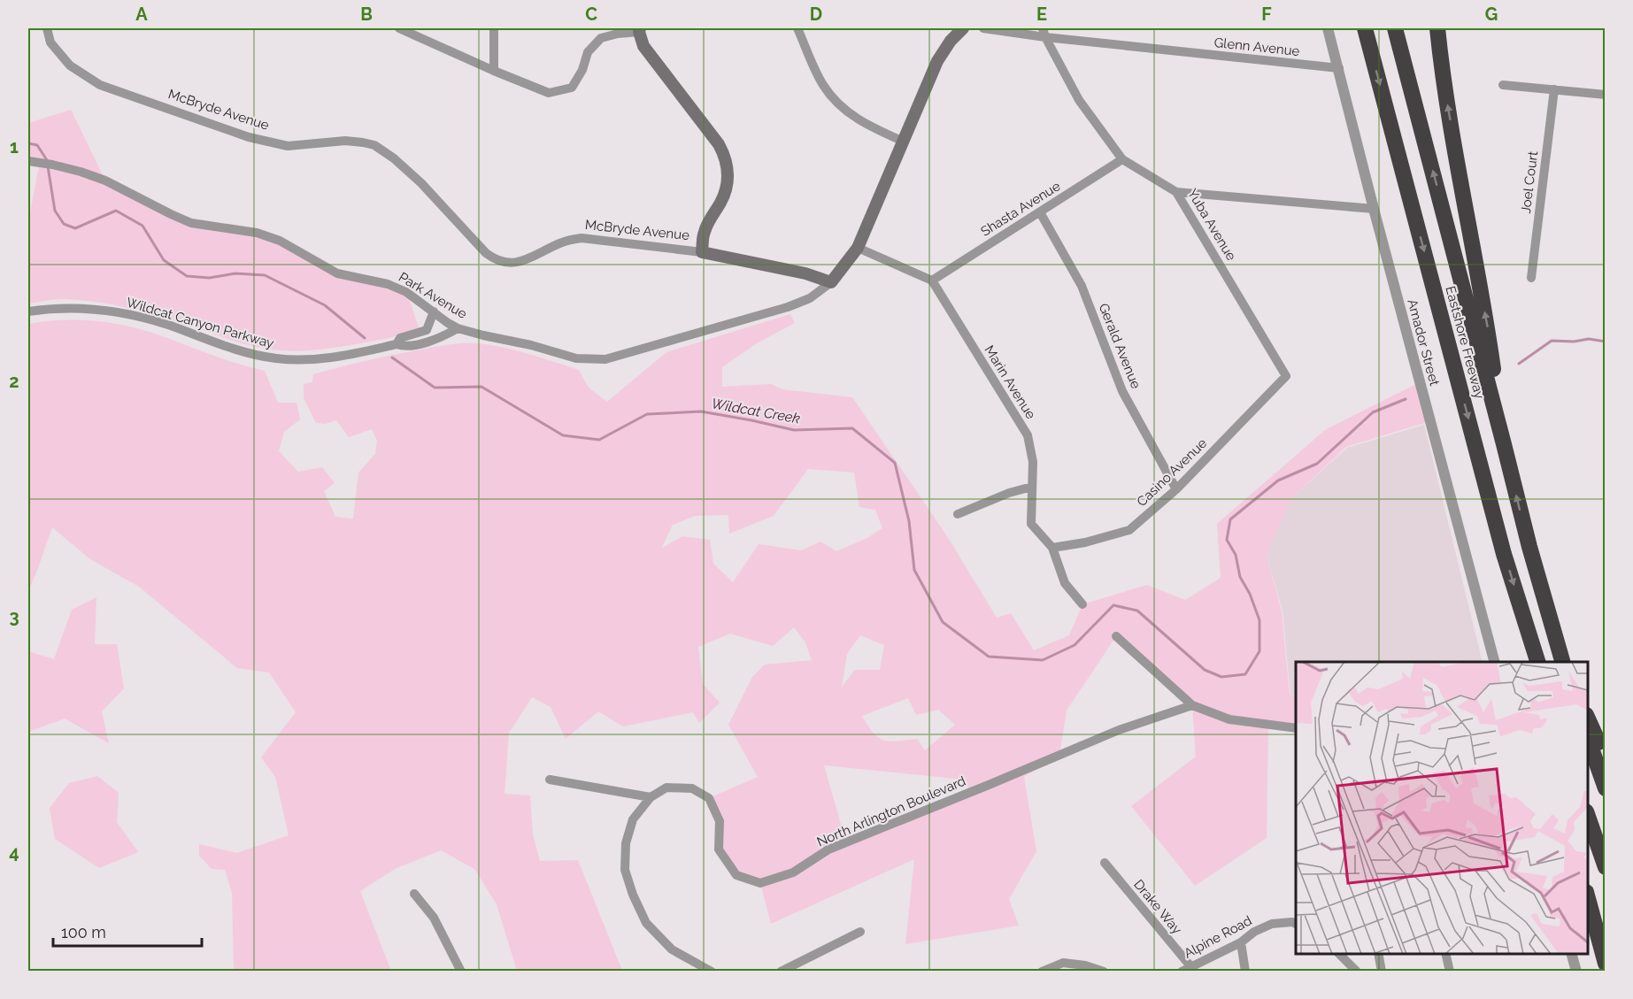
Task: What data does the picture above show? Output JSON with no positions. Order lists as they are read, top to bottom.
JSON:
{
  "streets": {
    "highway": ["Eastshore Freeway"],
    "main road": ["McBryde Avenue"],
    "street": [
      "Glenn Avenue",
      "Joel Court",
      "Shasta Avenue",
      "Yuba Avenue",
      "Park Avenue",
      "Wildcat Canyon Parkway",
      "Amador Street",
      "Gerald Avenue",
      "Marin Avenue",
      "Casino Avenue",
      "North Arlington Boulevard",
      "Drake Way",
      "Alpine Road"
    ]
  },
  "crossings": [
    ["Glenn Avenue", "Yuba Avenue"],
    ["Glenn Avenue", "Amador Street"],
    ["McBryde Avenue", "Park Avenue"],
    ["Shasta Avenue", "Yuba Avenue"],
    ["Shasta Avenue", "Gerald Avenue"],
    ["Shasta Avenue", "Marin Avenue"],
    ["Yuba Avenue", "Casino Avenue"],
    ["Park Avenue", "Wildcat Canyon Parkway"],
    ["Gerald Avenue", "Casino Avenue"],
    ["Marin Avenue", "Casino Avenue"],
    ["Drake Way", "Alpine Road"]
  ],
  "water": ["Wildcat Creek"],
  "scale_bar": "100 m",
  "grid": {
    "columns": [
      "A",
      "B",
      "C",
      "D",
      "E",
      "F",
      "G"
    ],
    "rows": [
      "1",
      "2",
      "3",
      "4"
    ]
  }
}
